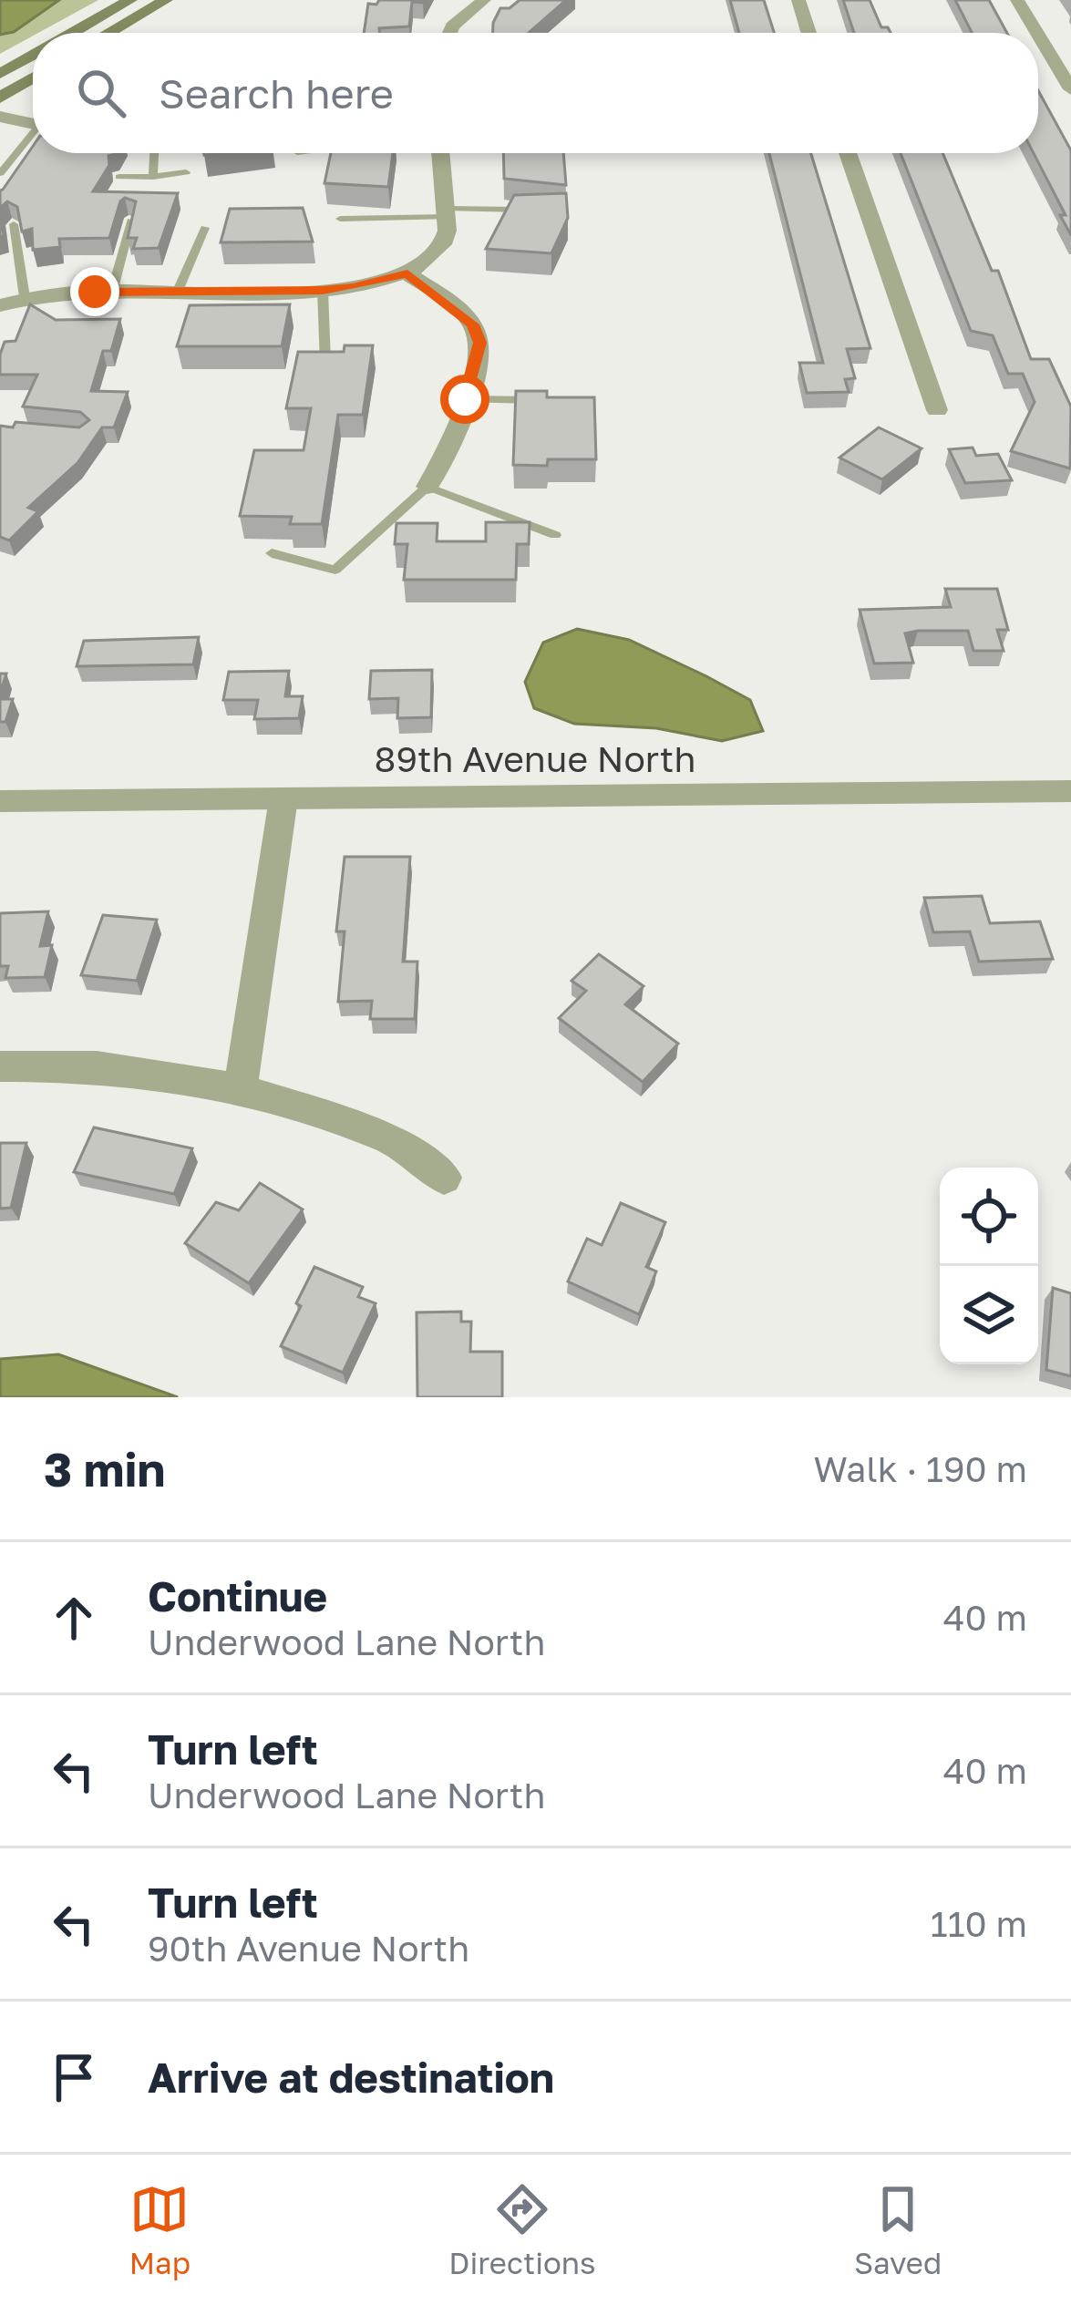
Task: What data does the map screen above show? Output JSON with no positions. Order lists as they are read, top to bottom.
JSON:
{
  "streets": {
    "street": ["89th Avenue North"]
  },
  "page": {
    "search": "Search here",
    "heading": ["3 min", "Walk · 190 m"],
    "list": [
      ["Continue", "Underwood Lane North", "40 m"],
      ["Turn left", "Underwood Lane North", "40 m"],
      ["Turn left", "90th Avenue North", "110 m"],
      "Arrive at destination"
    ],
    "nav": ["Map", "Directions", "Saved"]
  }
}
